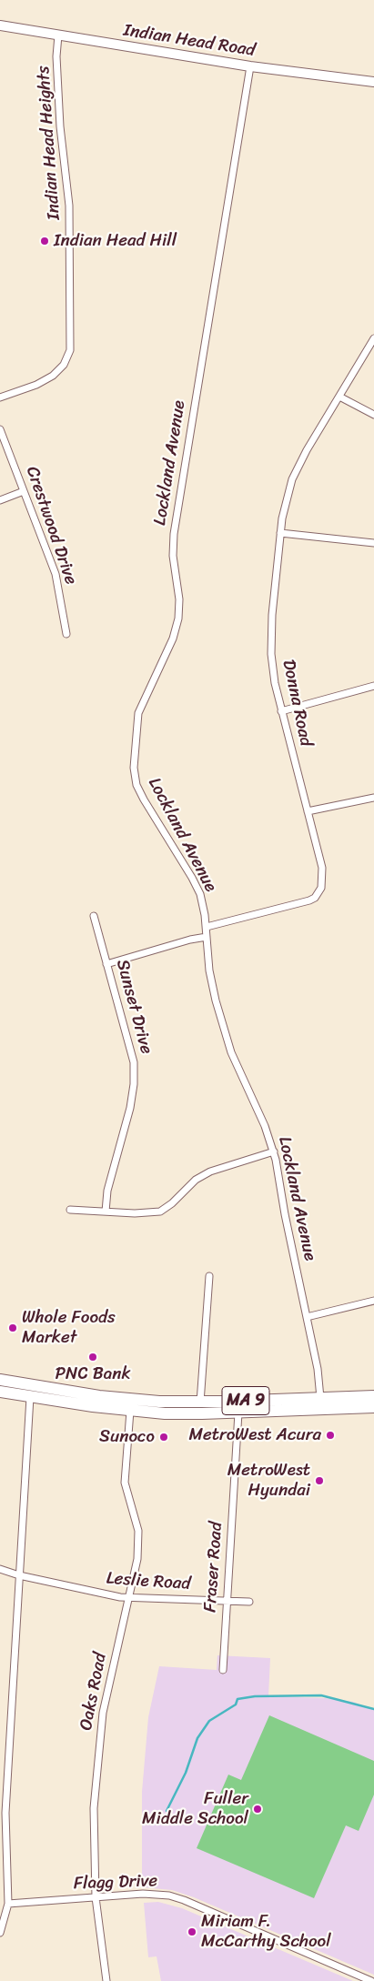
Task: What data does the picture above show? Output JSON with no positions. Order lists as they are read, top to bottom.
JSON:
{
  "streets": {
    "highway": ["MA 9"],
    "street": [
      "Indian Head Road",
      "Indian Head Heights",
      "Lockland Avenue",
      "Crestwood Drive",
      "Donna Road",
      "Sunset Drive",
      "Fraser Road",
      "Leslie Road",
      "Oaks Road",
      "Flagg Drive"
    ]
  },
  "crossings": [
    ["Indian Head Road", "Indian Head Heights"],
    ["Indian Head Road", "Lockland Avenue"],
    ["Lockland Avenue", "Donna Road"],
    ["Lockland Avenue", "MA 9"],
    ["MA 9", "Fraser Road"],
    ["MA 9", "Oaks Road"],
    ["Fraser Road", "Leslie Road"],
    ["Leslie Road", "Oaks Road"],
    ["Oaks Road", "Flagg Drive"]
  ],
  "places": [
    "Indian Head Hill",
    "Whole Foods Market",
    "PNC Bank",
    "MetroWest Acura",
    "Sunoco",
    "MetroWest Hyundai",
    "Fuller Middle School",
    "Miriam F. McCarthy School"
  ]
}
